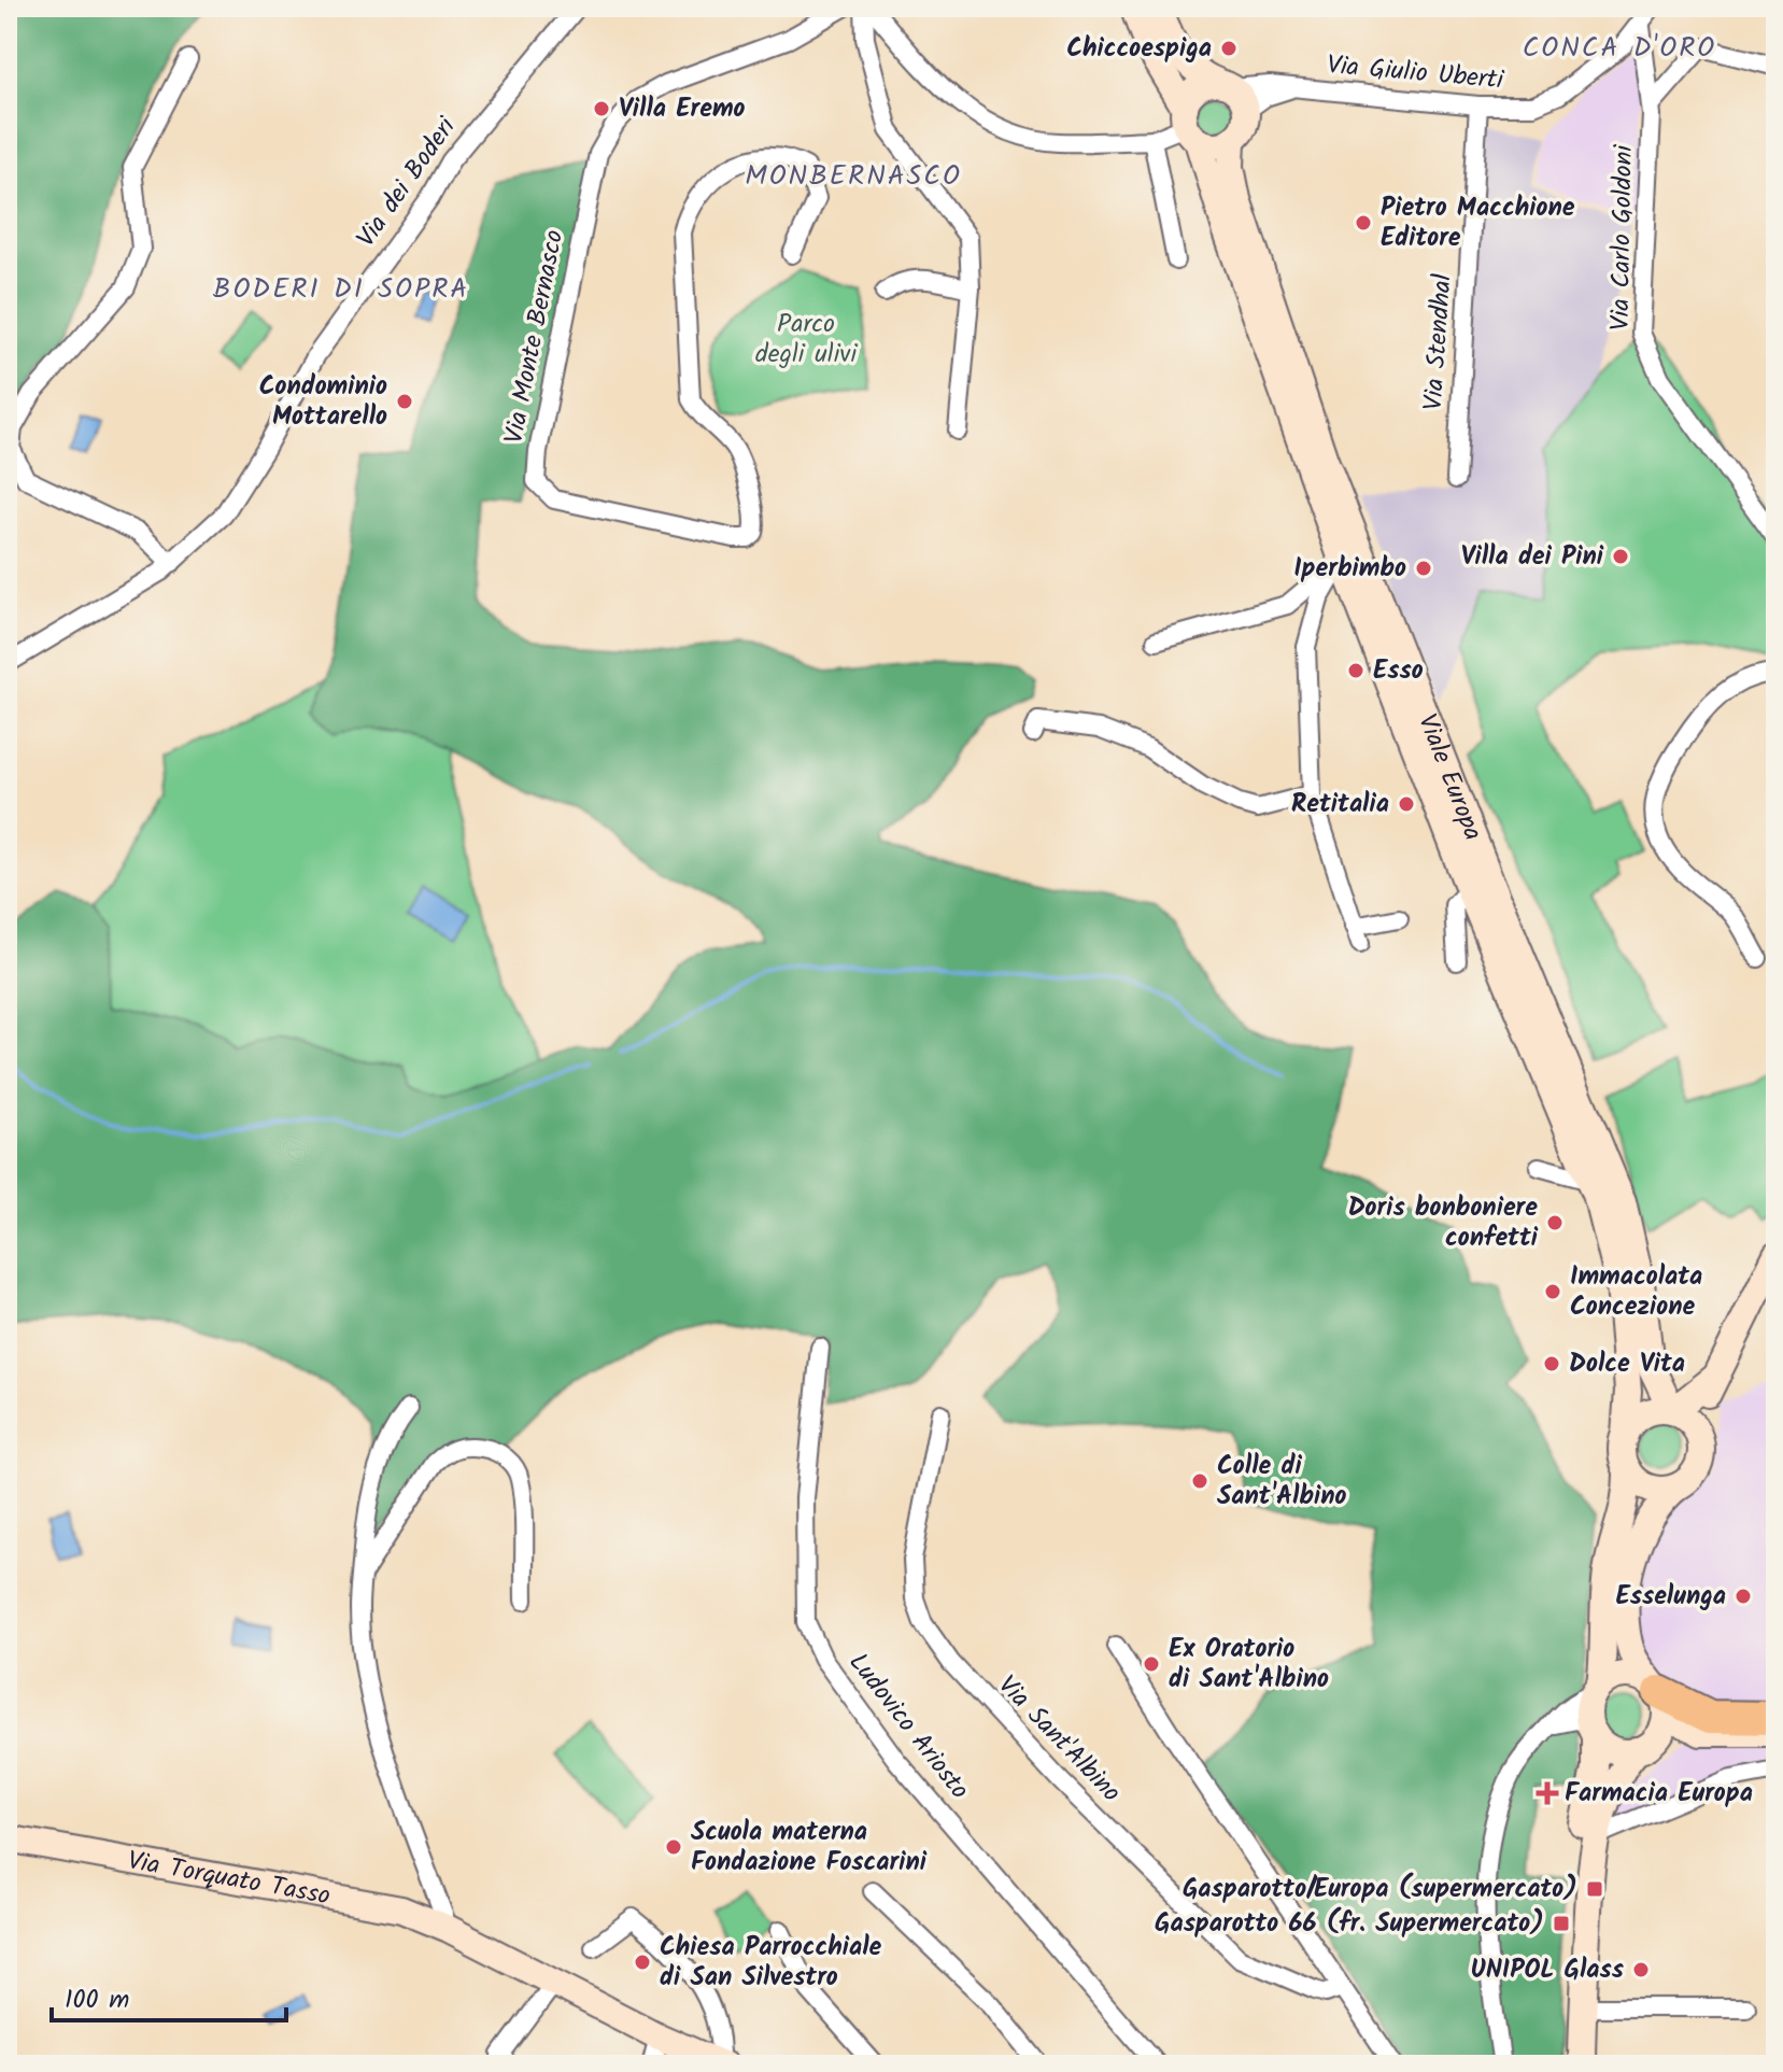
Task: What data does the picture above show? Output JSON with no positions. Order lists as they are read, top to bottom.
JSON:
{
  "streets": {
    "street": [
      "Via Giulio Uberti",
      "Via dei Boderi",
      "Via Carlo Goldoni",
      "Via Monte Bernasco",
      "Via Stendhal",
      "Viale Europa",
      "Ludovico Ariosto",
      "Via Sant'Albino",
      "Via Torquato Tasso"
    ]
  },
  "crossings": [
    ["Via Giulio Uberti", "Via Carlo Goldoni"],
    ["Via Giulio Uberti", "Via Stendhal"],
    ["Via Giulio Uberti", "Viale Europa"]
  ],
  "districts": ["CONCA D'ORO", "MONBERNASCO", "BODERI DI SOPRA"],
  "parks": ["Parco degli ulivi"],
  "places": {
    "other": [
      "Chiccoespiga",
      "Villa Eremo",
      "Pietro Macchione Editore",
      "Condominio Mottarello",
      "Villa dei Pini",
      "Iperbimbo",
      "Esso",
      "Retitalia",
      "Doris bonboniere confetti",
      "Immacolata Concezione",
      "Dolce Vita",
      "Colle di Sant'Albino",
      "Esselunga",
      "Ex Oratorio di Sant'Albino",
      "Scuola materna Fondazione Foscarini",
      "Chiesa Parrocchiale di San Silvestro",
      "UNIPOL Glass"
    ],
    "health": ["Farmacia Europa"],
    "transit": ["Gasparotto/Europa (supermercato)", "Gasparotto 66 (fr. Supermercato)"]
  },
  "scale_bar": "100 m"
}
